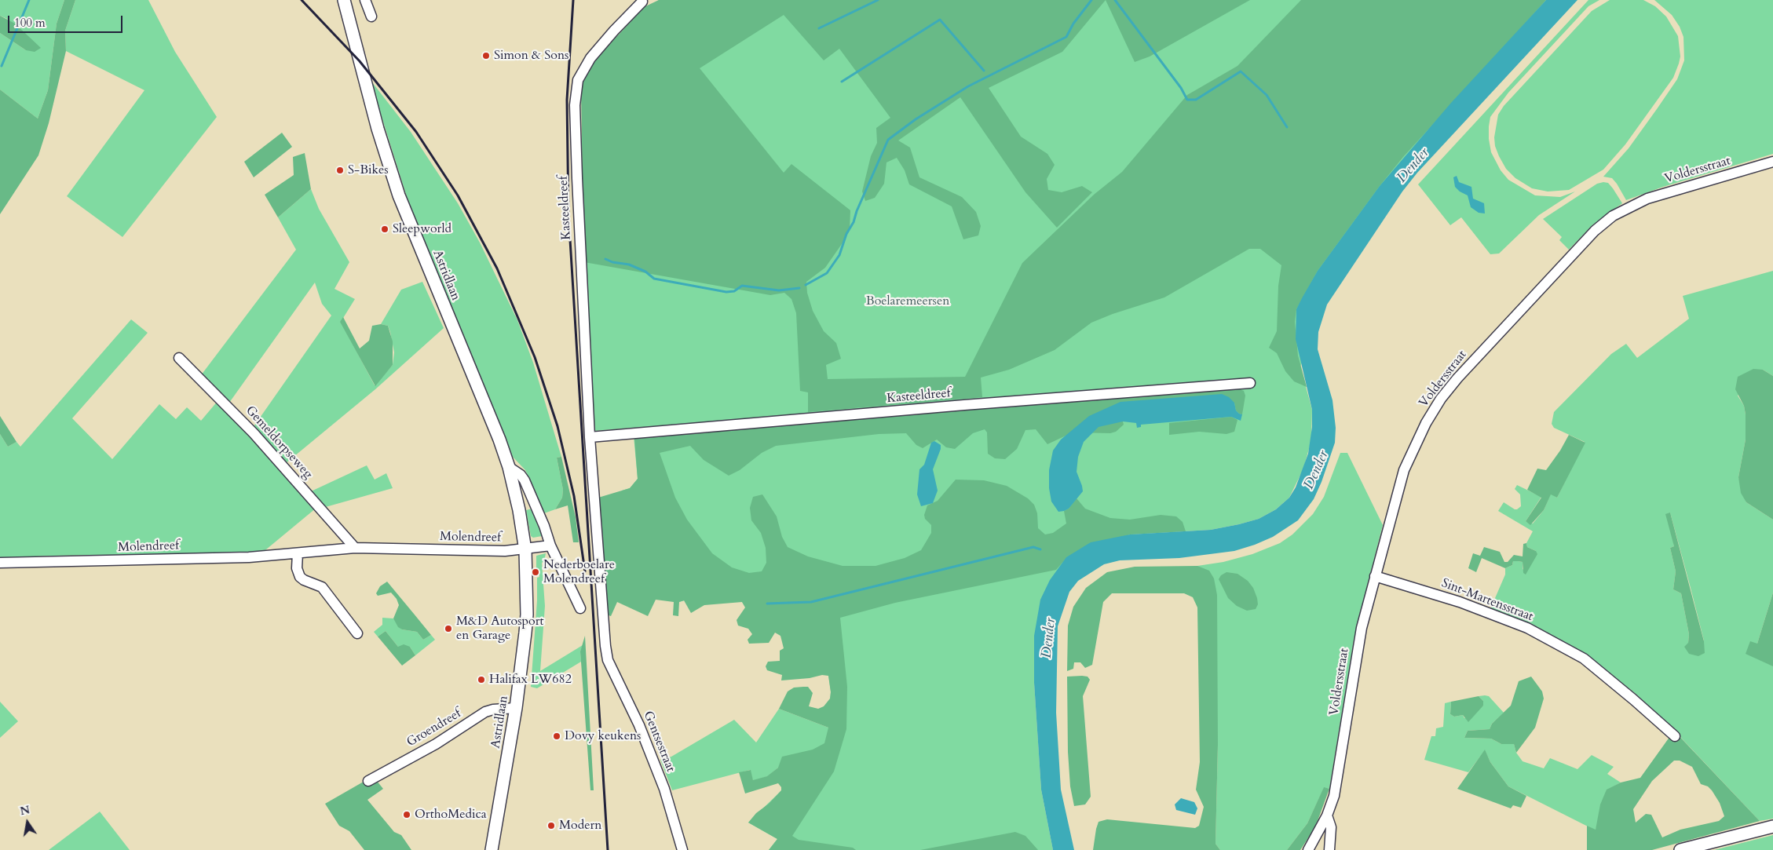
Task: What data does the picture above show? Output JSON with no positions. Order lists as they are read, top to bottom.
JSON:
{
  "streets": {
    "main road": ["Astridlaan"],
    "street": [
      "Voldersstraat",
      "Kasteeldreef",
      "Gemeldorpseweg",
      "Molendreef",
      "Sint-Martensstraat",
      "Groendreef",
      "Gentsestraat"
    ]
  },
  "crossings": [
    ["Voldersstraat", "Sint-Martensstraat"],
    ["Kasteeldreef", "Gentsestraat"],
    ["Astridlaan", "Molendreef"],
    ["Astridlaan", "Groendreef"],
    ["Gemeldorpseweg", "Molendreef"]
  ],
  "water": ["Dender"],
  "parks": ["Boelaremeersen"],
  "places": [
    "Simon & Sons",
    "S-Bikes",
    "Sleepworld",
    "Nederboelare Molendreef",
    "M&D Autosport en Garage",
    "Halifax LW682",
    "Dovy keukens",
    "OrthoMedica",
    "Modern"
  ],
  "scale_bar": "100 m",
  "north": "top"
}
